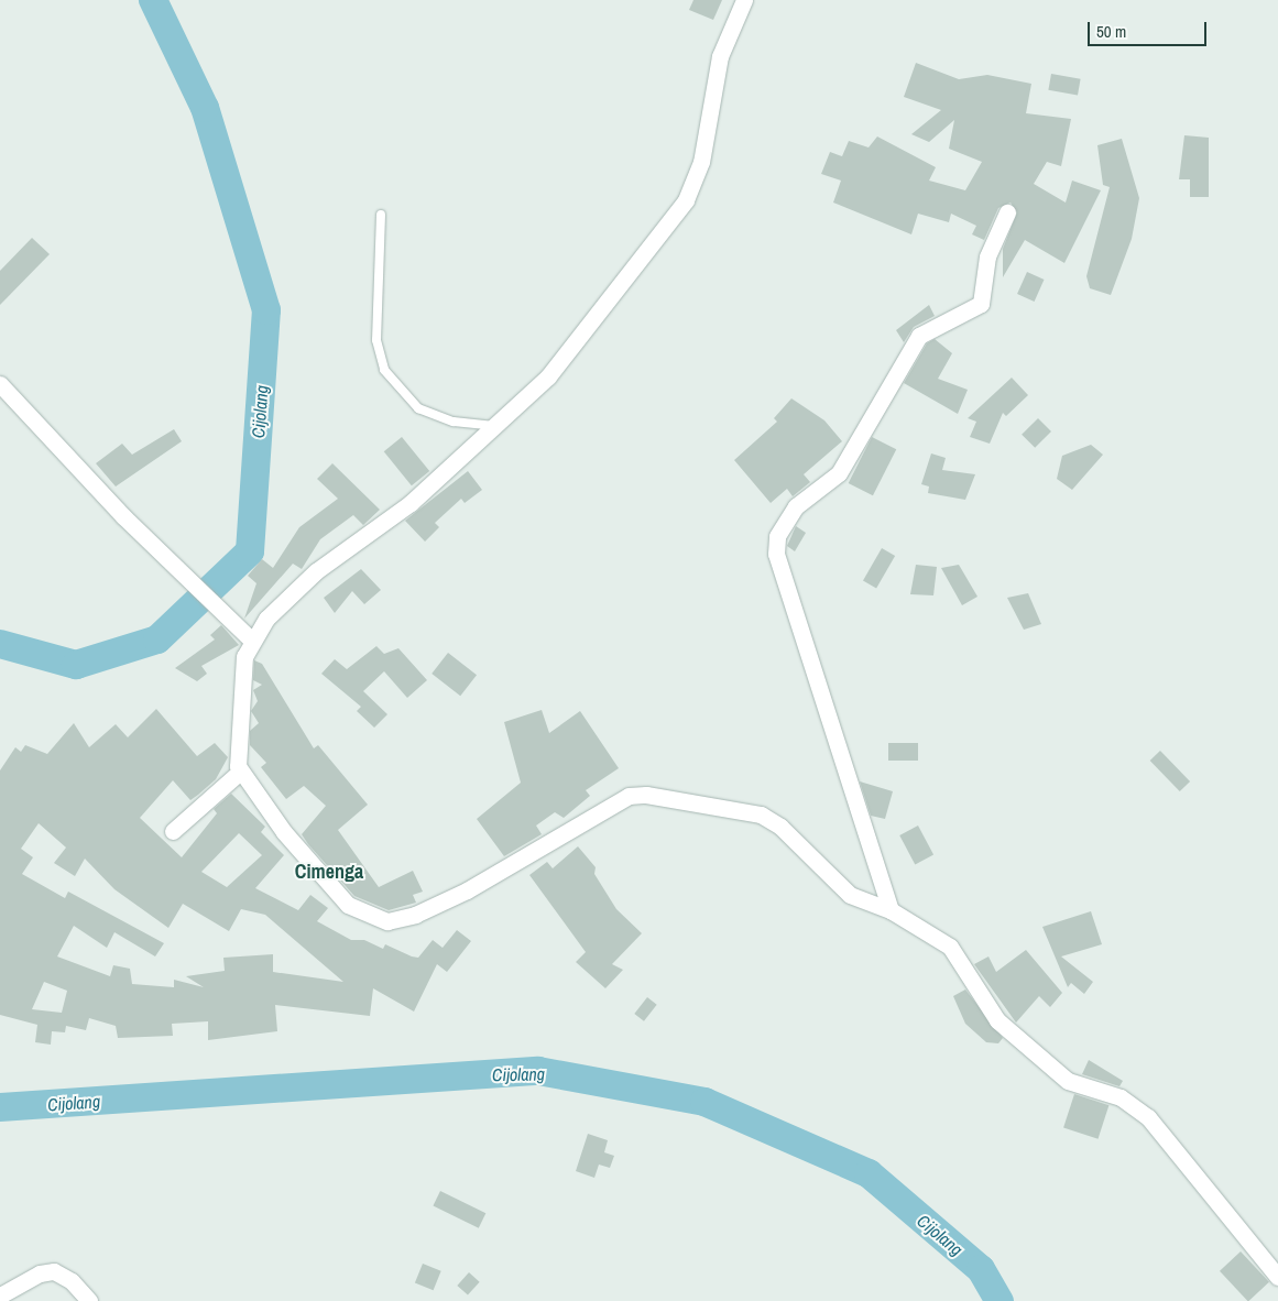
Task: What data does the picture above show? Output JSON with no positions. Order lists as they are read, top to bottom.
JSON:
{
  "districts": ["Cimenga"],
  "water": ["Cijolang"],
  "scale_bar": "50 m"
}
